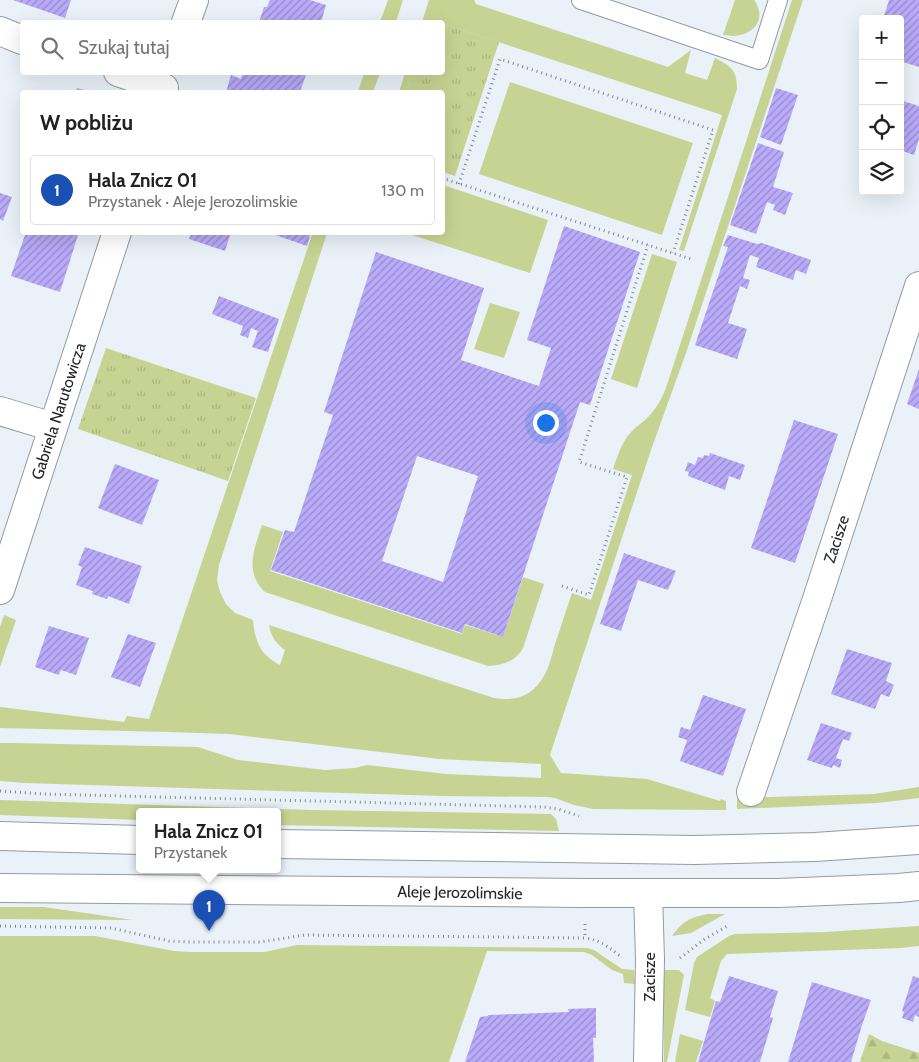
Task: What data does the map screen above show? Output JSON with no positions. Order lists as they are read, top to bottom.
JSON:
{
  "streets": {
    "main road": ["Gabriela Narutowicza", "Zacisze", "Aleje Jerozolimskie"]
  },
  "crossings": [
    ["Zacisze", "Aleje Jerozolimskie"]
  ],
  "page": {
    "map_buttons": ["+", "−"],
    "search": "Szukaj tutaj",
    "heading": "W pobliżu",
    "list": [
      {
        "mark": "1",
        "name": "Hala Znicz 01",
        "note": "Przystanek · Aleje Jerozolimskie",
        "value": "130 m"
      }
    ],
    "popup": ["Hala Znicz 01", "Przystanek"],
    "pins": "1"
  }
}
